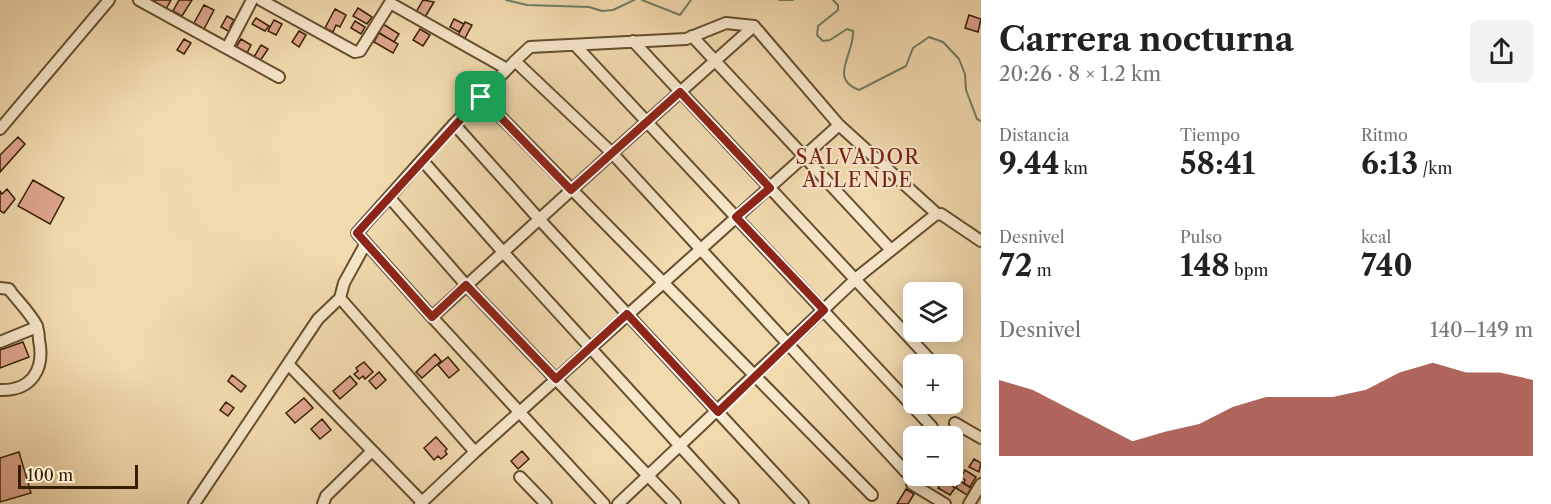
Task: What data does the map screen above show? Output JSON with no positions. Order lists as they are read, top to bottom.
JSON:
{
  "districts": ["SALVADOR ALLENDE"],
  "scale_bar": "100 m",
  "page": {
    "heading": ["Carrera nocturna", "20:26 · 8 × 1.2 km"],
    "stats": [
      ["Distancia", "9.44 km"],
      ["Tiempo", "58:41"],
      ["Ritmo", "6:13 /km"],
      ["Desnivel", "72 m"],
      ["Pulso", "148 bpm"],
      ["kcal", "740"]
    ],
    "map_buttons": ["+", "−"],
    "chart": ["Desnivel", "140–149 m"],
    "scale": "100 m"
  }
}
